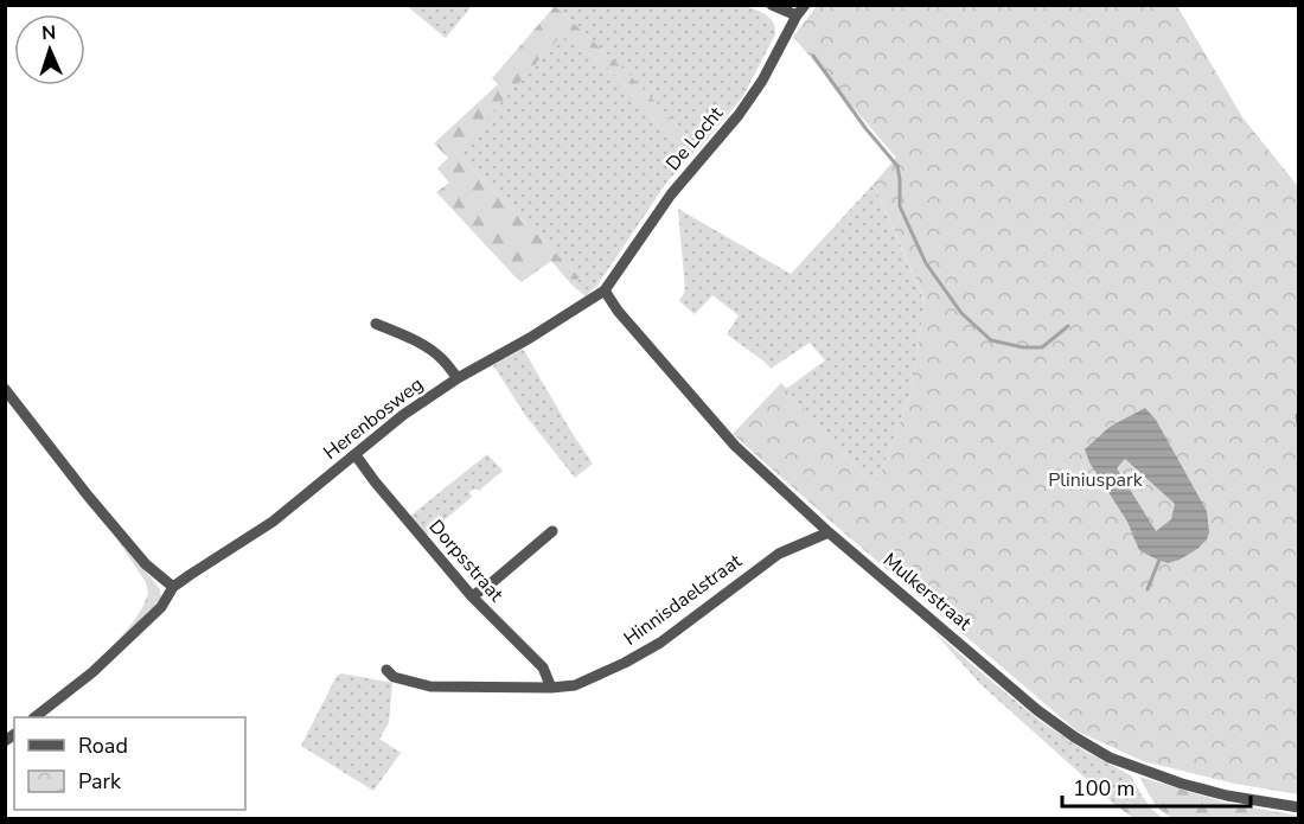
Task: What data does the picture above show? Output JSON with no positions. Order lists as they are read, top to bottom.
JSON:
{
  "streets": {
    "street": [
      "De Locht",
      "Herenbosweg",
      "Dorpsstraat",
      "Mulkerstraat",
      "Hinnisdaelstraat"
    ]
  },
  "crossings": [
    ["De Locht", "Herenbosweg"],
    ["De Locht", "Mulkerstraat"],
    ["Herenbosweg", "Dorpsstraat"],
    ["Herenbosweg", "Mulkerstraat"],
    ["Dorpsstraat", "Hinnisdaelstraat"],
    ["Mulkerstraat", "Hinnisdaelstraat"]
  ],
  "parks": ["Pliniuspark"],
  "legend": ["Road", "Park"],
  "scale_bar": "100 m",
  "north": "top"
}
